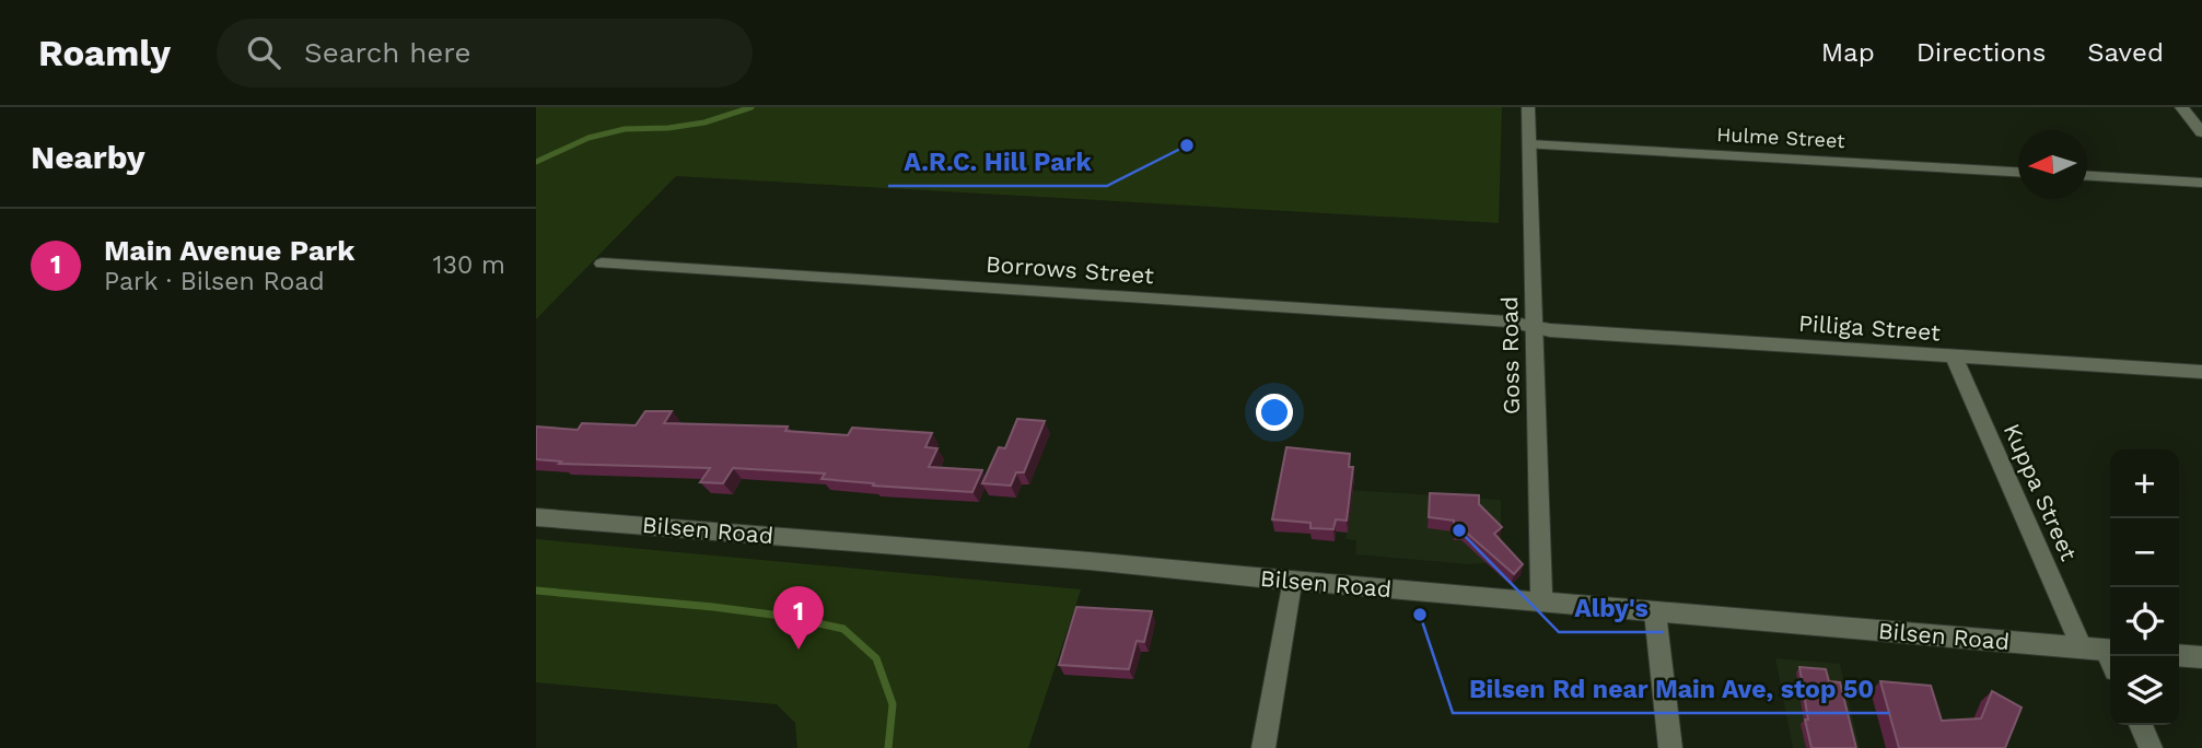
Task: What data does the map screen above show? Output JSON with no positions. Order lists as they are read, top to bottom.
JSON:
{
  "streets": {
    "street": [
      "Hulme Street",
      "Borrows Street",
      "Pilliga Street",
      "Goss Road",
      "Kuppa Street",
      "Bilsen Road"
    ]
  },
  "crossings": [
    ["Hulme Street", "Goss Road"],
    ["Borrows Street", "Pilliga Street"],
    ["Borrows Street", "Goss Road"],
    ["Pilliga Street", "Goss Road"],
    ["Pilliga Street", "Kuppa Street"],
    ["Goss Road", "Bilsen Road"],
    ["Kuppa Street", "Bilsen Road"]
  ],
  "places": ["A.R.C. Hill Park", "Alby's", "Bilsen Rd near Main Ave, stop 50"],
  "north": "left",
  "page": {
    "header": "Roamly",
    "search": "Search here",
    "nav": ["Map", "Directions", "Saved"],
    "heading": "Nearby",
    "list": [
      {
        "mark": "1",
        "name": "Main Avenue Park",
        "note": "Park · Bilsen Road",
        "value": "130 m"
      }
    ],
    "map_buttons": ["+", "−"],
    "pins": "1"
  }
}
